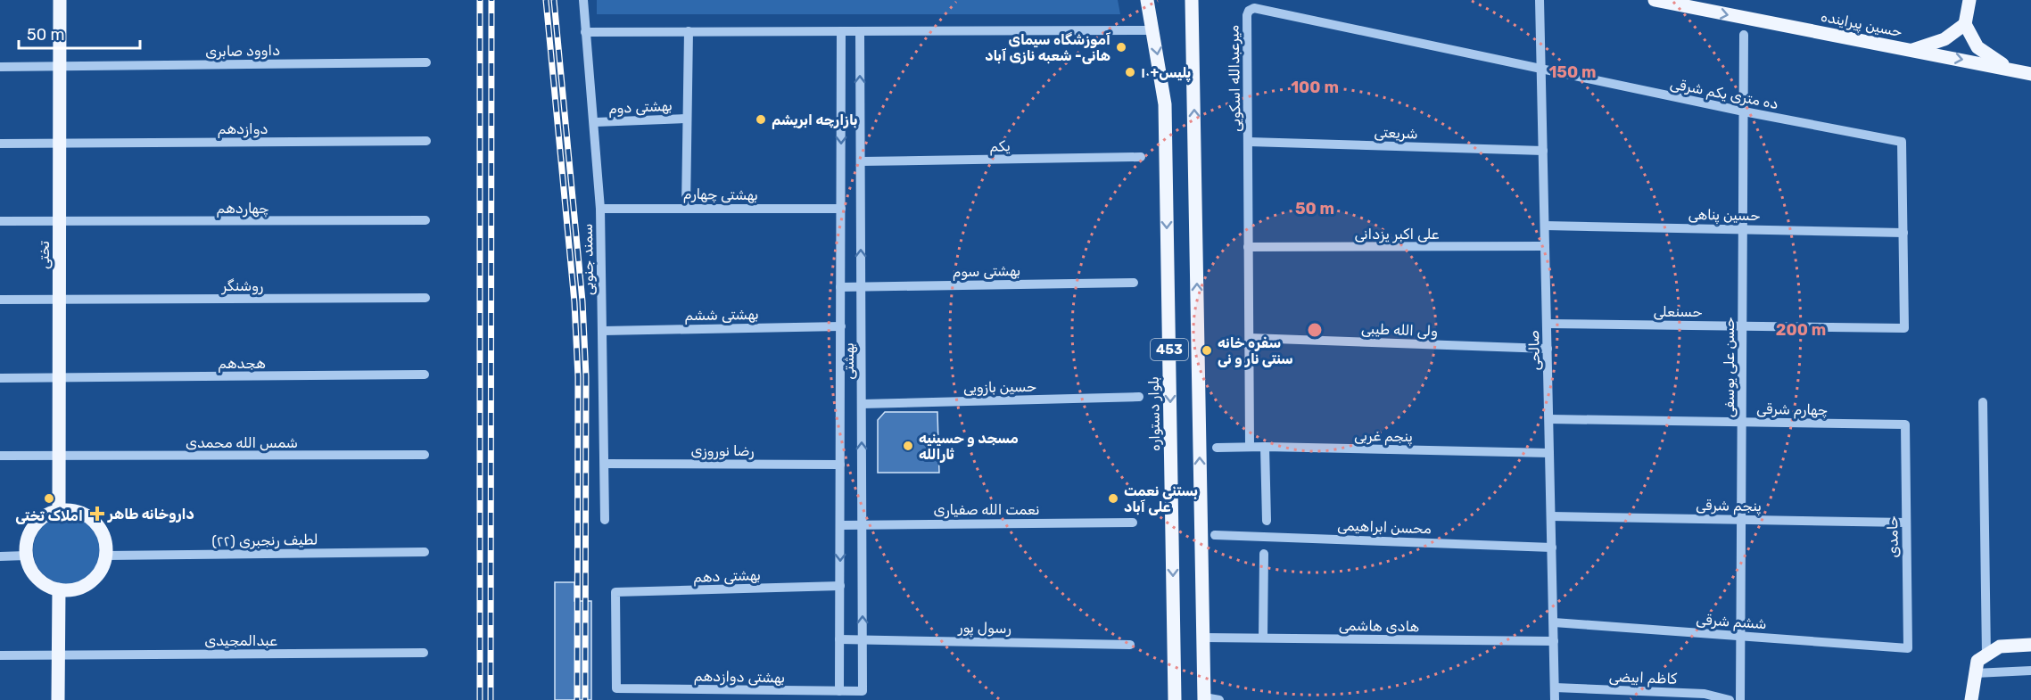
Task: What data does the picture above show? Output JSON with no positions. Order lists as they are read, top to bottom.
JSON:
{
  "streets": {
    "main road": [
      "حسین پیراینده",
      "تختی",
      "453",
      "بلوار دستواره"
    ],
    "street": [
      "داوود صابری",
      "میرعبدالله اسکویی",
      "ده متری یکم شرقی",
      "بهشتی دوم",
      "دوازدهم",
      "شریعتی",
      "یکم",
      "بهشتی چهارم",
      "چهاردهم",
      "حسین پناهی",
      "علی اکبر یزدانی",
      "سمند جنوبی",
      "بهشتی سوم",
      "روشنگر",
      "حسنعلی",
      "بهشتی ششم",
      "ولی الله طیبی",
      "صالحی",
      "بهشتی",
      "هجدهم",
      "حسن علی یوسفی",
      "حسین بازویی",
      "چهارم شرقی",
      "پنجم غربی",
      "شمس الله محمدی",
      "رضا نوروزی",
      "پنجم شرقی",
      "نعمت الله صفیاری",
      "محسن ابراهیمی",
      "حامدی",
      "لطیف رنجبری (۲۲)",
      "بهشتی دهم",
      "ششم شرقی",
      "هادی هاشمی",
      "رسول پور",
      "عبدالمجیدی",
      "بهشتی دوازدهم",
      "کاظم ابیضی"
    ]
  },
  "crossings": [
    ["داوود صابری", "تختی"],
    ["میرعبدالله اسکویی", "ده متری یکم شرقی"],
    ["میرعبدالله اسکویی", "شریعتی"],
    ["میرعبدالله اسکویی", "علی اکبر یزدانی"],
    ["میرعبدالله اسکویی", "ولی الله طیبی"],
    ["میرعبدالله اسکویی", "صالحی"],
    ["میرعبدالله اسکویی", "پنجم غربی"],
    ["ده متری یکم شرقی", "حسین پناهی"],
    ["ده متری یکم شرقی", "حسنعلی"],
    ["ده متری یکم شرقی", "صالحی"],
    ["ده متری یکم شرقی", "حسن علی یوسفی"],
    ["بهشتی دوم", "بهشتی چهارم"],
    ["بهشتی دوم", "سمند جنوبی"],
    ["دوازدهم", "تختی"],
    ["شریعتی", "صالحی"],
    ["یکم", "بهشتی"],
    ["بهشتی چهارم", "سمند جنوبی"],
    ["چهاردهم", "تختی"],
    ["حسین پناهی", "حسنعلی"],
    ["حسین پناهی", "صالحی"],
    ["حسین پناهی", "حسن علی یوسفی"],
    ["علی اکبر یزدانی", "صالحی"],
    ["تختی", "روشنگر"],
    ["تختی", "هجدهم"],
    ["تختی", "شمس الله محمدی"],
    ["تختی", "لطیف رنجبری (۲۲)"],
    ["سمند جنوبی", "بهشتی ششم"],
    ["سمند جنوبی", "رضا نوروزی"],
    ["بهشتی سوم", "بهشتی"],
    ["حسنعلی", "صالحی"],
    ["حسنعلی", "حسن علی یوسفی"],
    ["ولی الله طیبی", "صالحی"],
    ["453", "هادی هاشمی"],
    ["صالحی", "چهارم شرقی"],
    ["صالحی", "پنجم غربی"],
    ["صالحی", "پنجم شرقی"],
    ["صالحی", "محسن ابراهیمی"],
    ["صالحی", "ششم شرقی"],
    ["صالحی", "هادی هاشمی"],
    ["صالحی", "کاظم ابیضی"],
    ["بهشتی", "حسین بازویی"],
    ["بهشتی", "نعمت الله صفیاری"],
    ["بهشتی", "رسول پور"],
    ["بهشتی", "بهشتی دوازدهم"],
    ["حسن علی یوسفی", "چهارم شرقی"],
    ["حسن علی یوسفی", "پنجم شرقی"],
    ["حسن علی یوسفی", "ششم شرقی"],
    ["چهارم شرقی", "حامدی"],
    ["پنجم شرقی", "حامدی"],
    ["حامدی", "ششم شرقی"],
    ["بهشتی دهم", "بهشتی دوازدهم"]
  ],
  "one_way": ["حسین پیراینده"],
  "places": {
    "other": [
      "آموزشگاه سیمای هانی- شعبه نازی آباد",
      "پلیس+۱۰",
      "بازارچه ابریشم",
      "سفره خانه سنتی نار و نی",
      "مسجد و حسینیه ثارالله",
      "املاک تختی",
      "بستنی نعمت علی آباد"
    ],
    "health": ["داروخانه طاهر"]
  },
  "scale_bar": "50 m",
  "rings": [
    "150 m",
    "100 m",
    "50 m",
    "200 m"
  ]
}
